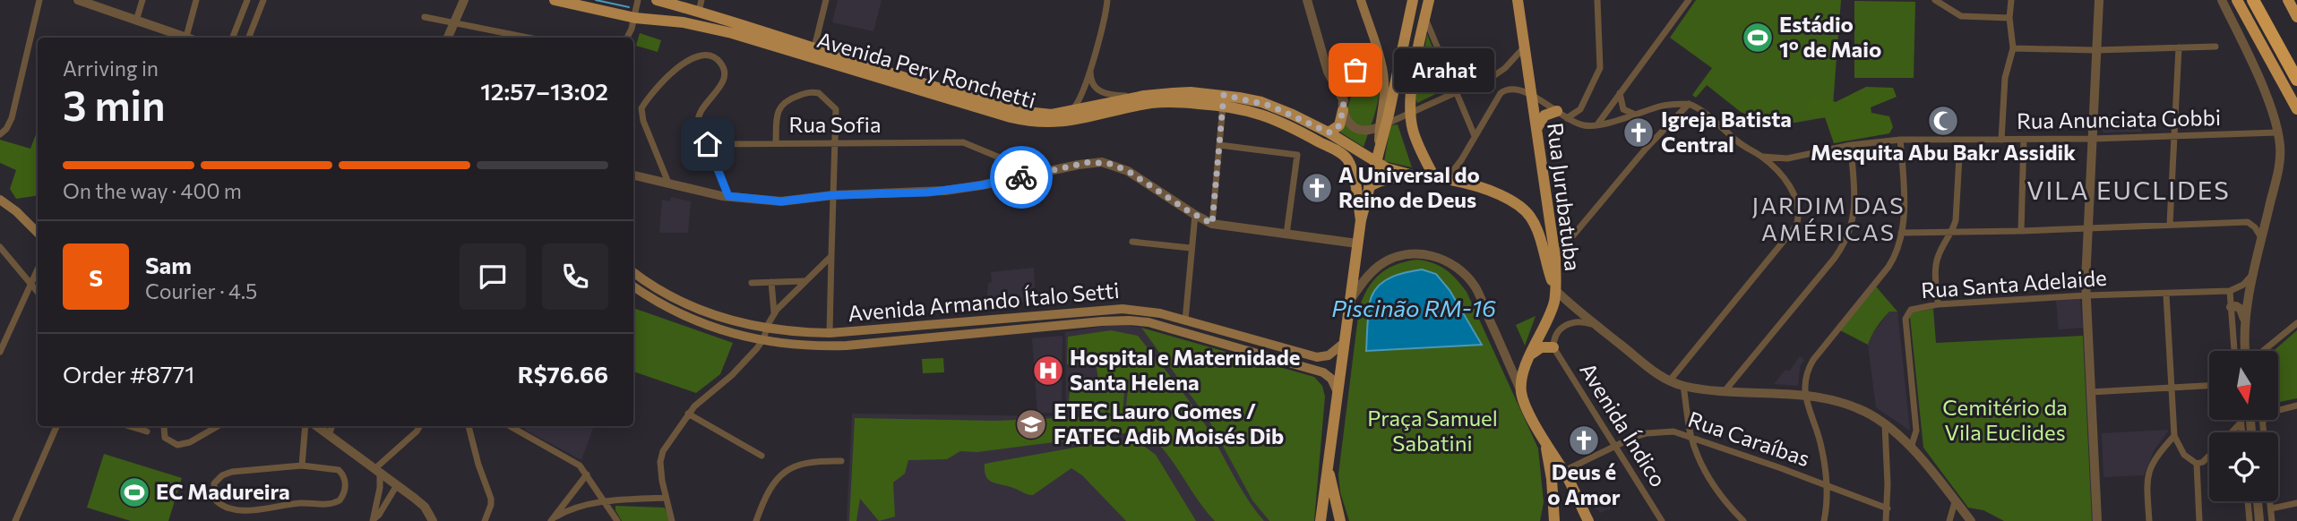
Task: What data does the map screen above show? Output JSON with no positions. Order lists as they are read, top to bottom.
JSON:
{
  "streets": {
    "main road": ["Avenida Pery Ronchetti", "Rua Jurubatuba", "Avenida Armando Ítalo Setti"],
    "street": [
      "Rua Anunciata Gobbi",
      "Rua Sofia",
      "Rua Santa Adelaide",
      "Avenida Índico",
      "Rua Caraíbas"
    ]
  },
  "crossings": [
    ["Avenida Índico", "Rua Caraíbas"]
  ],
  "districts": ["VILA EUCLIDES", "JARDIM DAS AMÉRICAS"],
  "water": ["Piscinão RM-16"],
  "parks": ["Cemitério da Vila Euclides", "Praça Samuel Sabatini"],
  "places": {
    "sports": ["Estádio 1º de Maio", "EC Madureira"],
    "other": ["Arahat"],
    "mosque": ["Mesquita Abu Bakr Assidik"],
    "church": ["Igreja Batista Central", "A Universal do Reino de Deus", "Deus é o Amor"],
    "hospital": ["Hospital e Maternidade Santa Helena"],
    "school or university": ["ETEC Lauro Gomes / FATEC Adib Moisés Dib"]
  },
  "north": "bottom",
  "page": {
    "heading": ["3 min", "Arriving in", "12:57–13:02"],
    "panel": [
      "Sam",
      "Courier · 4.5",
      "Order #8771",
      "R$76.66"
    ],
    "bubble": "Arahat",
    "bar": "On the way · 400 m",
    "round": "S"
  }
}
